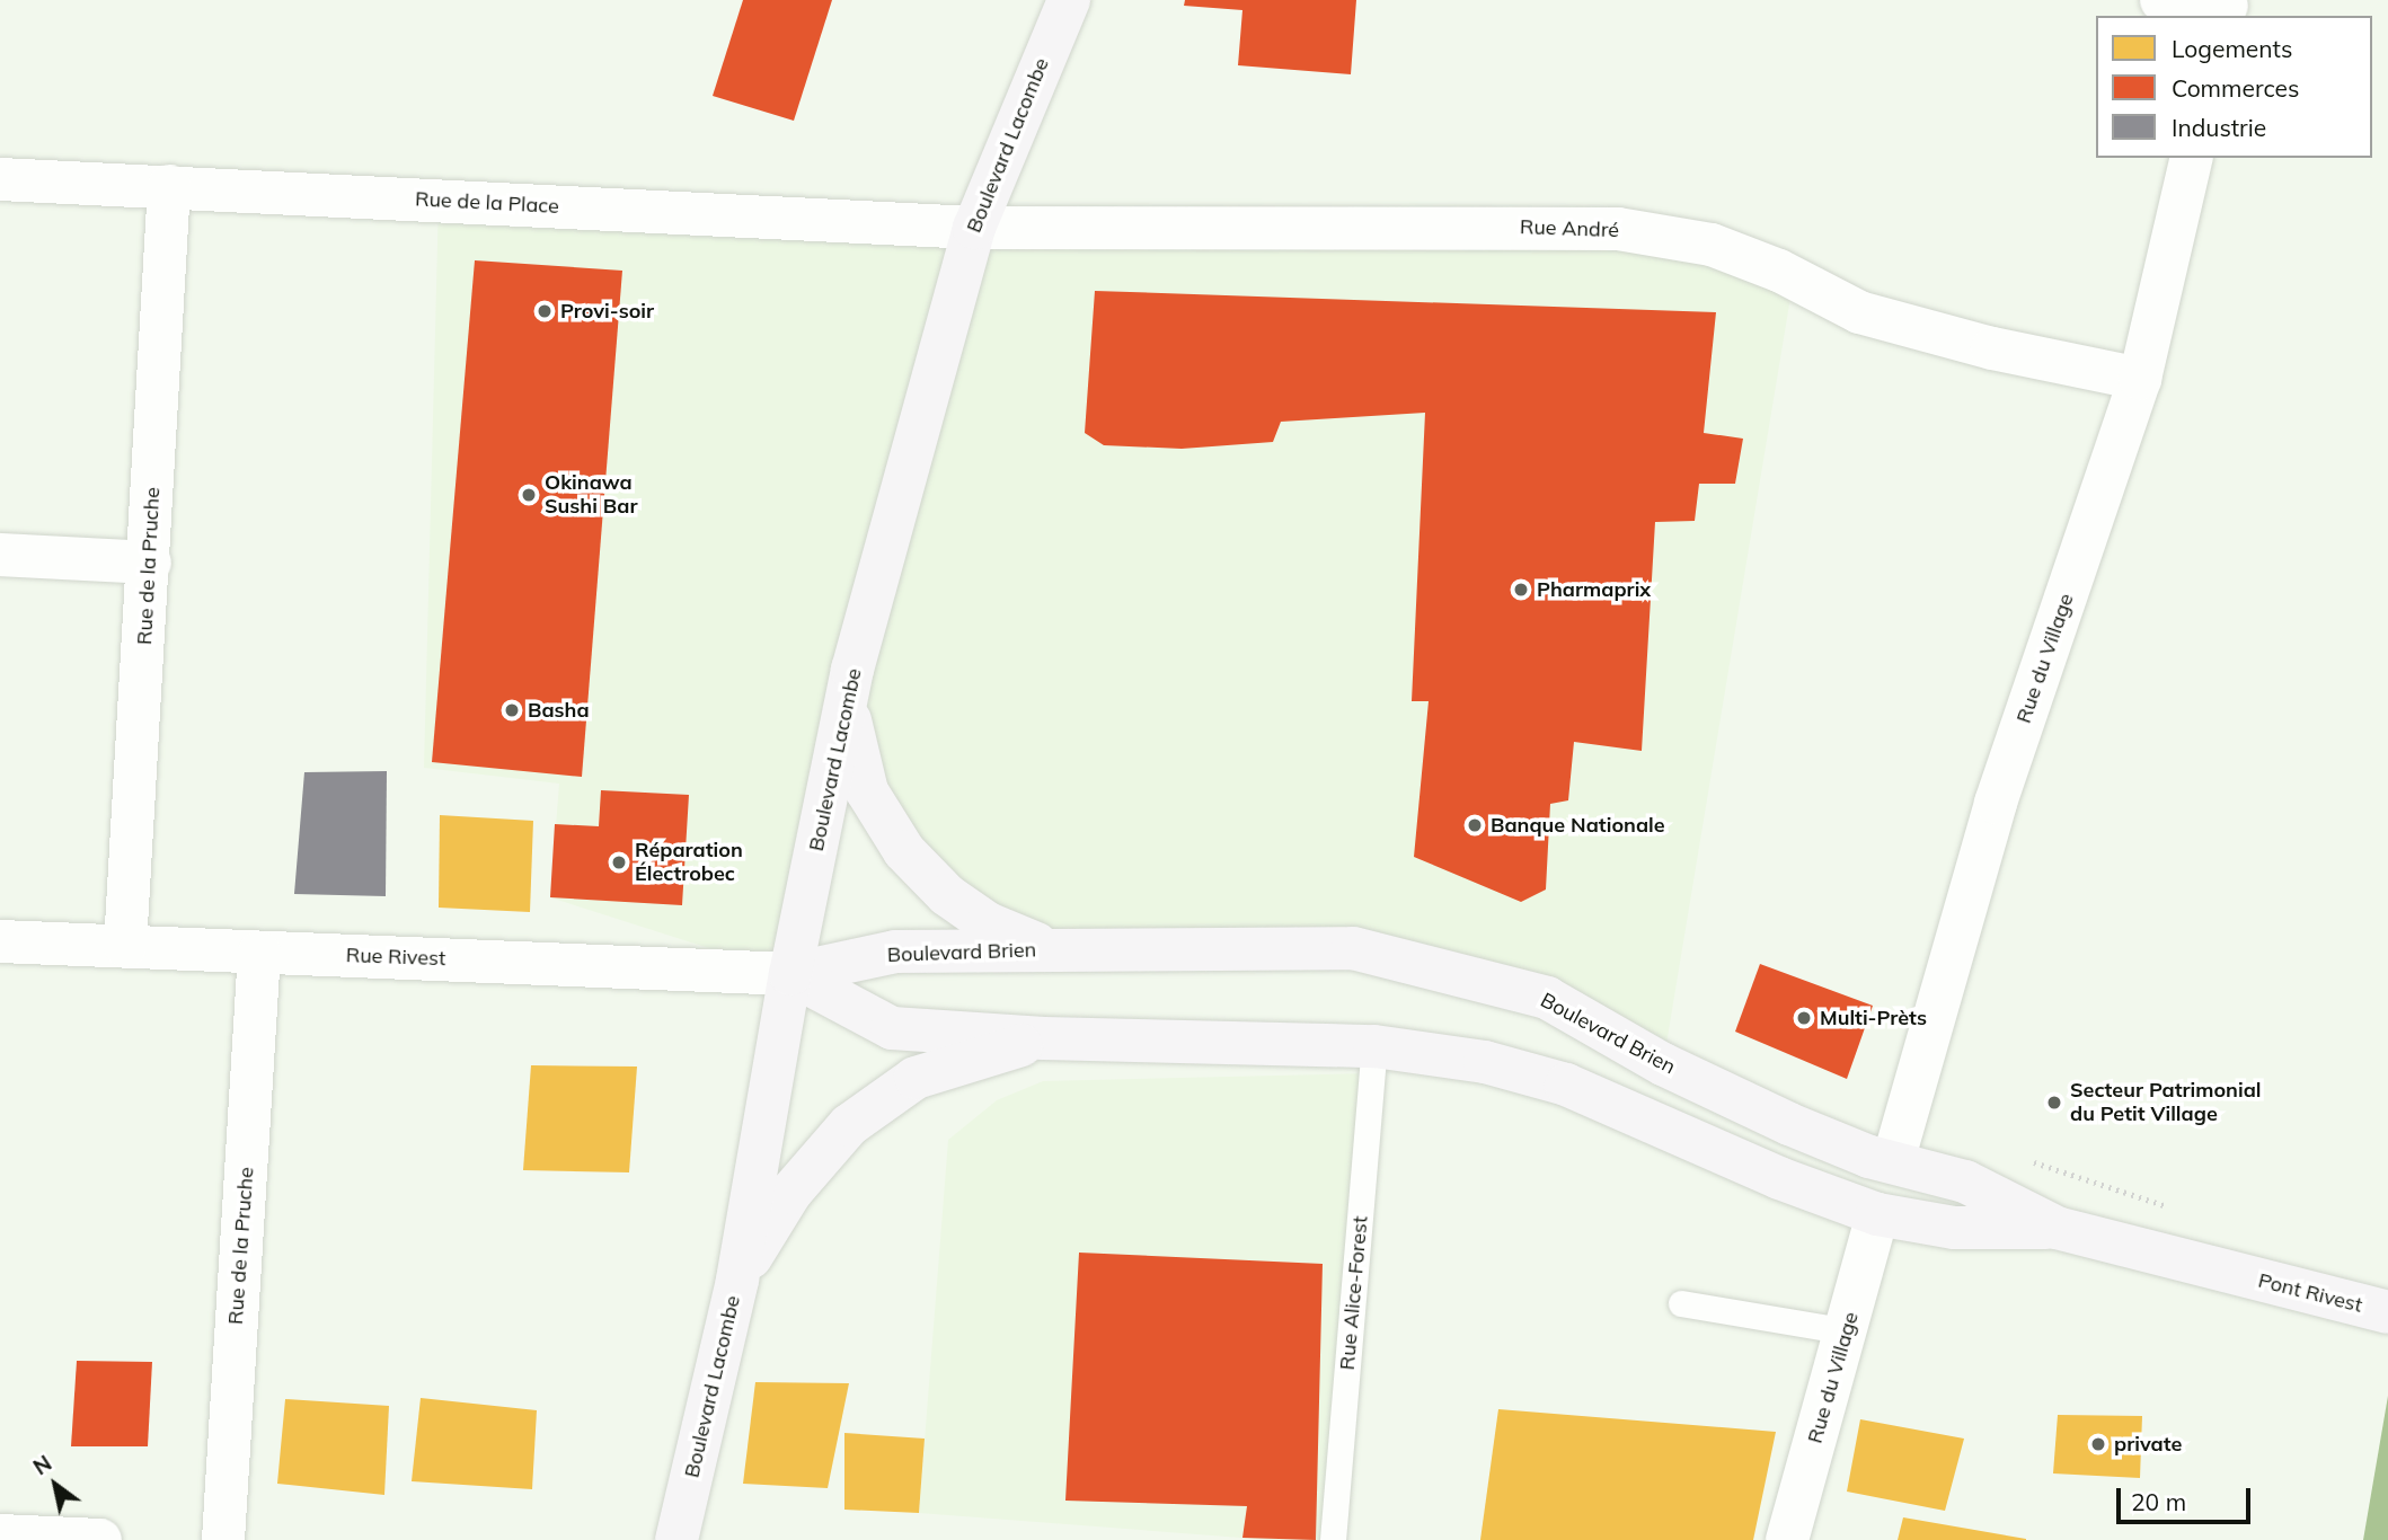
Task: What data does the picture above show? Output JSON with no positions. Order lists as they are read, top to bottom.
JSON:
{
  "streets": {
    "main road": ["Boulevard Lacombe", "Boulevard Brien", "Pont Rivest"],
    "street": [
      "Rue de la Place",
      "Rue André",
      "Rue de la Pruche",
      "Rue du Village",
      "Rue Rivest"
    ],
    "lane": ["Rue Alice-Forest"]
  },
  "crossings": [
    ["Boulevard Lacombe", "Rue de la Place"],
    ["Boulevard Lacombe", "Rue André"],
    ["Boulevard Lacombe", "Boulevard Brien"],
    ["Boulevard Lacombe", "Rue Rivest"],
    ["Rue de la Place", "Rue André"],
    ["Rue de la Place", "Rue de la Pruche"],
    ["Rue André", "Rue du Village"],
    ["Rue de la Pruche", "Rue Rivest"],
    ["Rue du Village", "Boulevard Brien"],
    ["Boulevard Brien", "Rue Rivest"],
    ["Boulevard Brien", "Rue Alice-Forest"],
    ["Boulevard Brien", "Pont Rivest"]
  ],
  "places": [
    "Provi-soir",
    "Okinawa Sushi Bar",
    "Pharmaprix",
    "Basha",
    "Banque Nationale",
    "Réparation Électrobec",
    "Multi-Prèts",
    "Secteur Patrimonial du Petit Village",
    "private"
  ],
  "legend": ["Logements", "Commerces", "Industrie"],
  "scale_bar": "20 m",
  "north": "top left"
}
